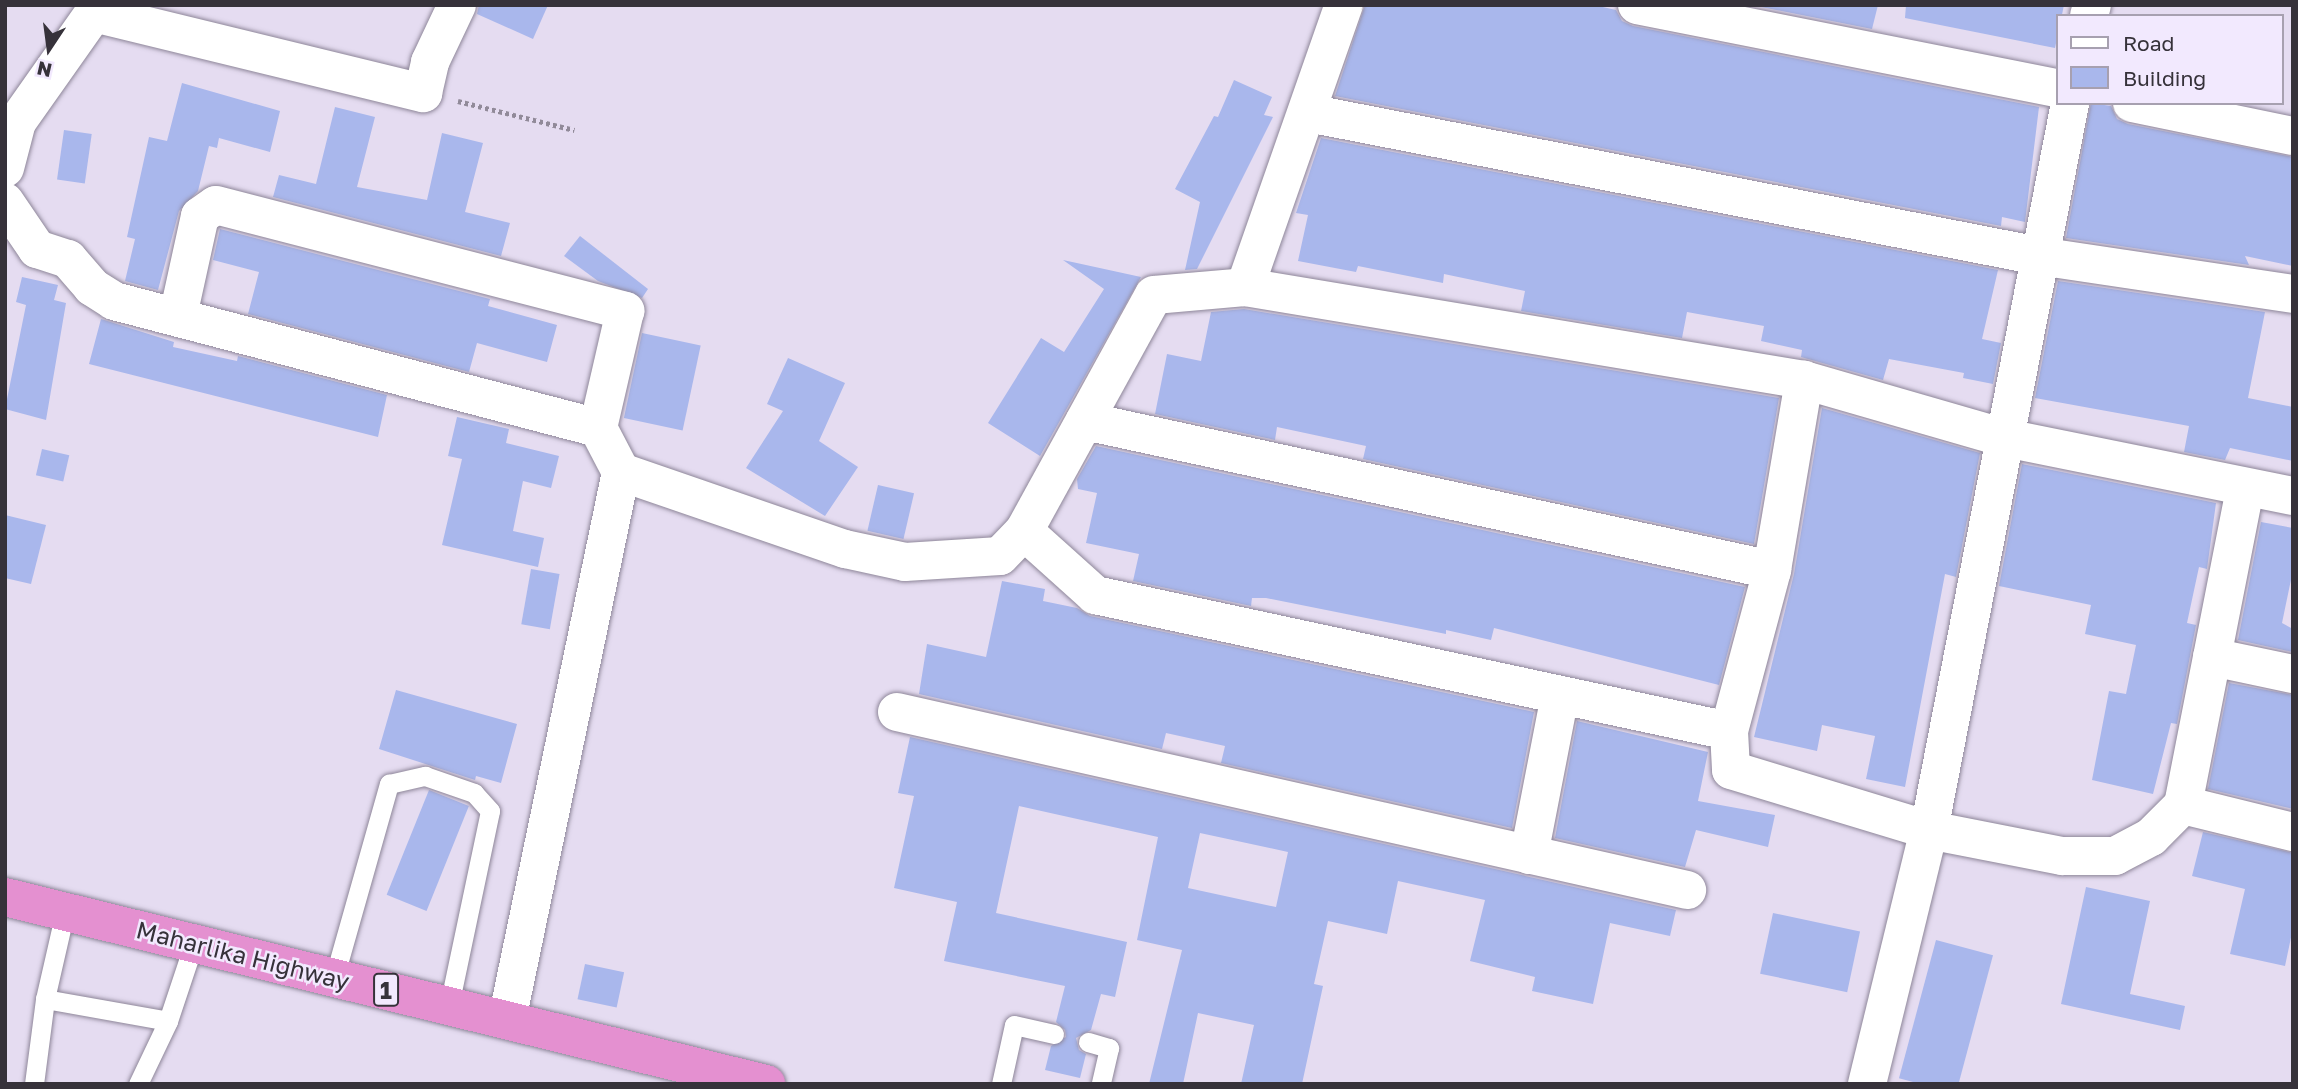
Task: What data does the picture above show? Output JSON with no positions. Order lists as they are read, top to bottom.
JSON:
{
  "streets": {
    "highway": ["Maharlika Highway", "1"]
  },
  "legend": ["Road", "Building"],
  "north": "bottom"
}
